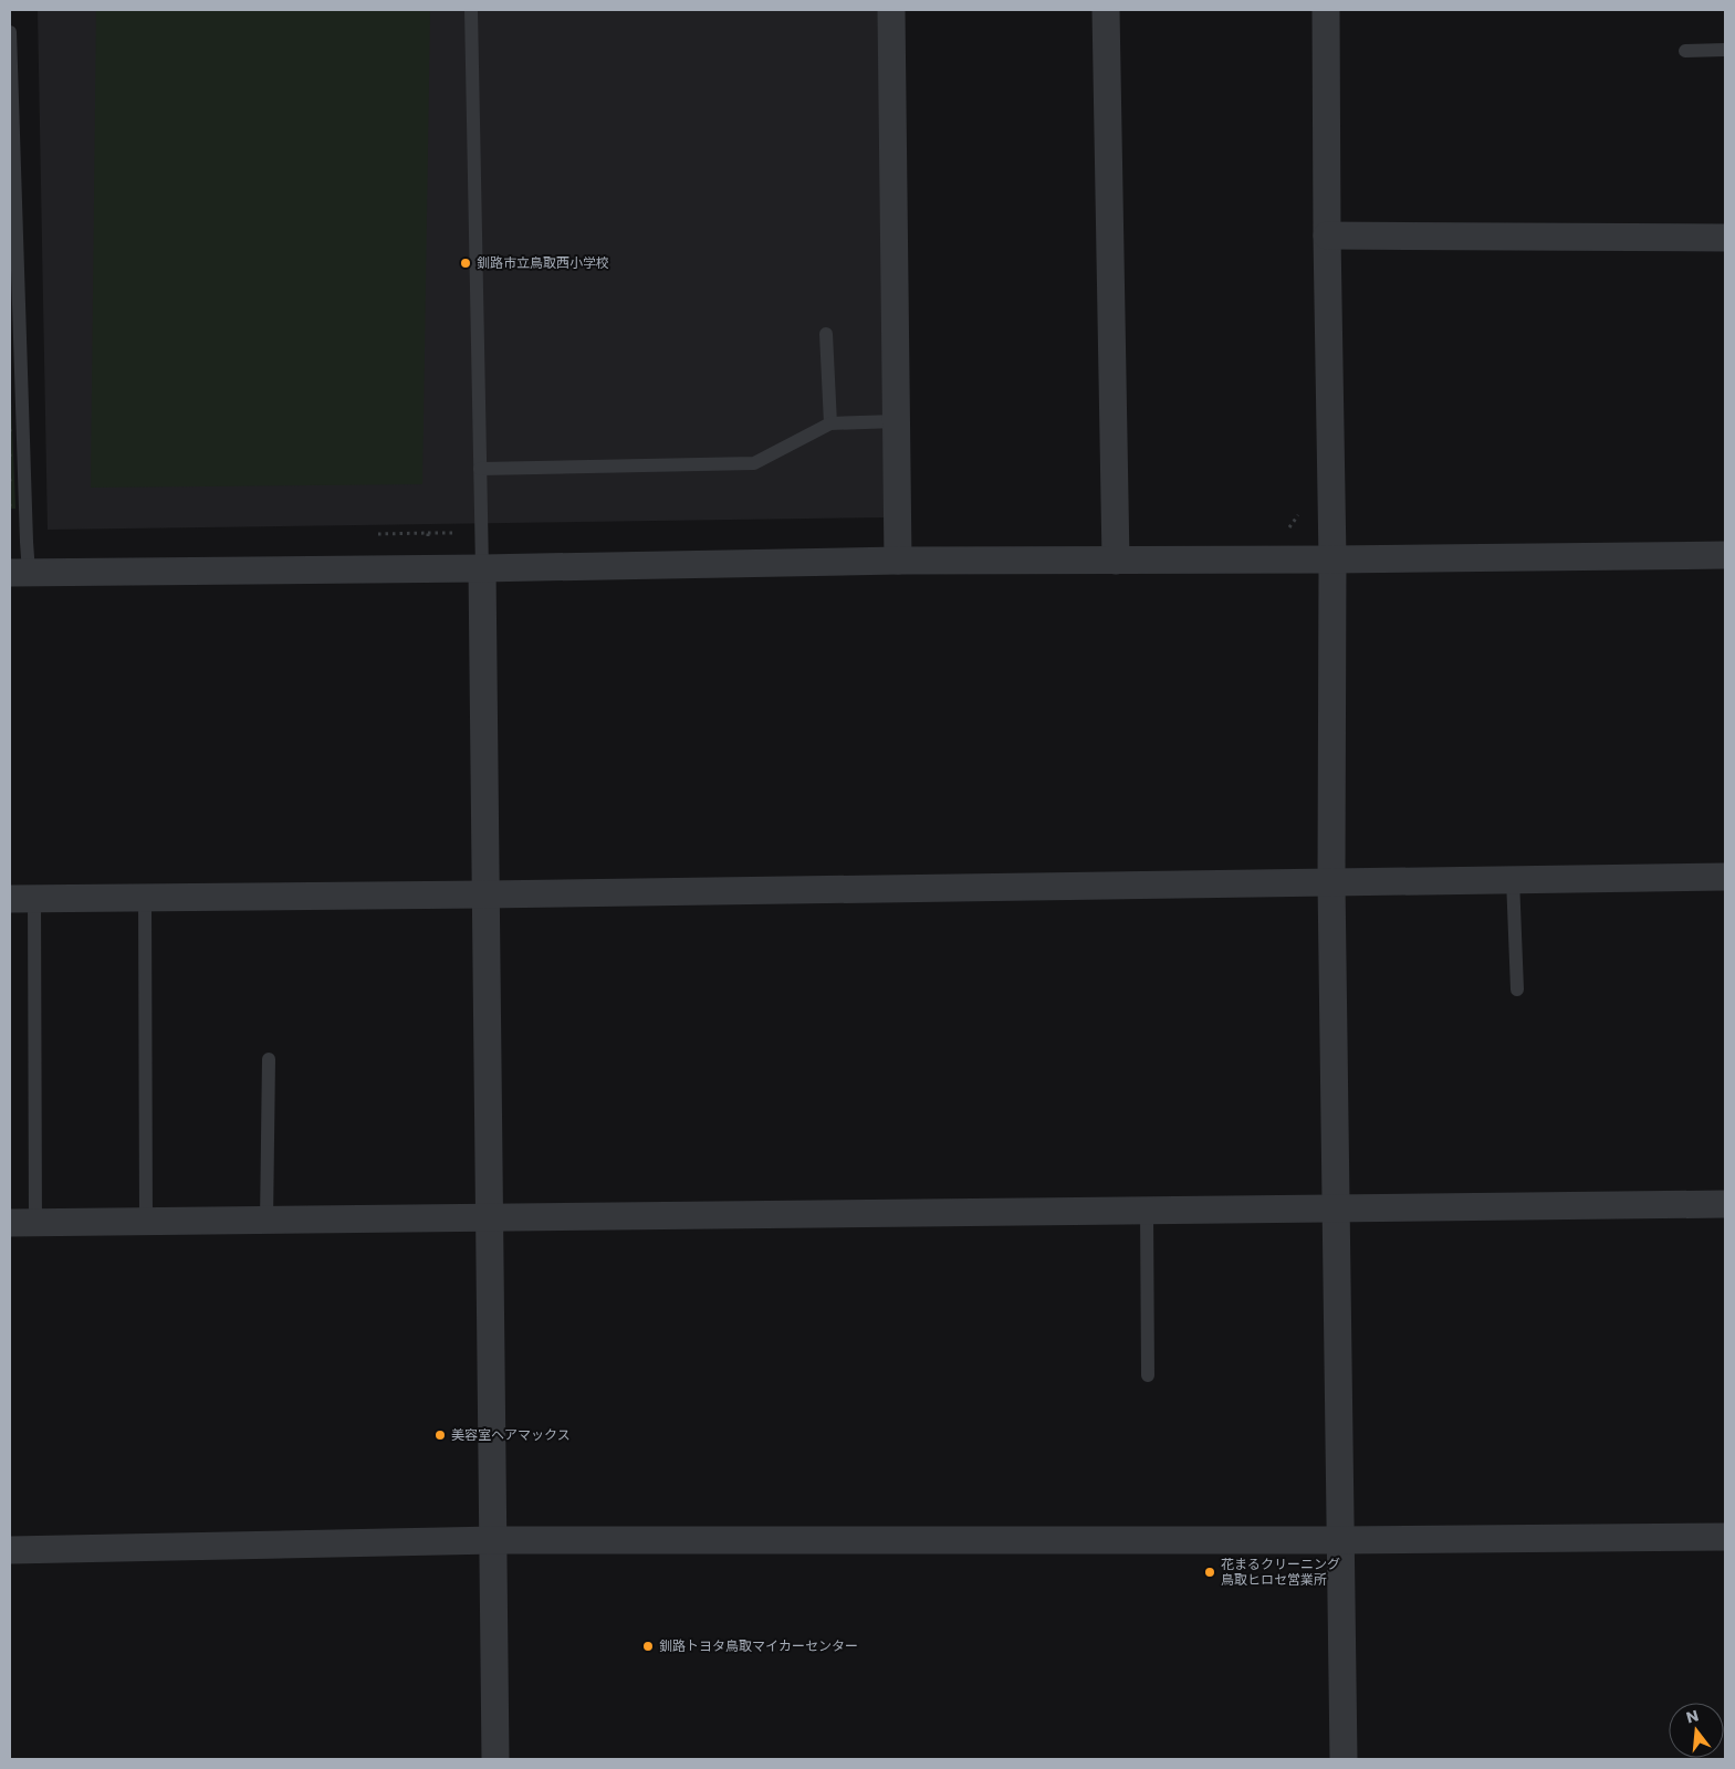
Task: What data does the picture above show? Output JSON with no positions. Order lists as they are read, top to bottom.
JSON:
{
  "places": [
    "釧路市立鳥取西小学校",
    "美容室ヘアマックス",
    "花まるクリーニング 鳥取ヒロセ営業所",
    "釧路トヨタ鳥取マイカーセンター"
  ],
  "north": "top"
}
